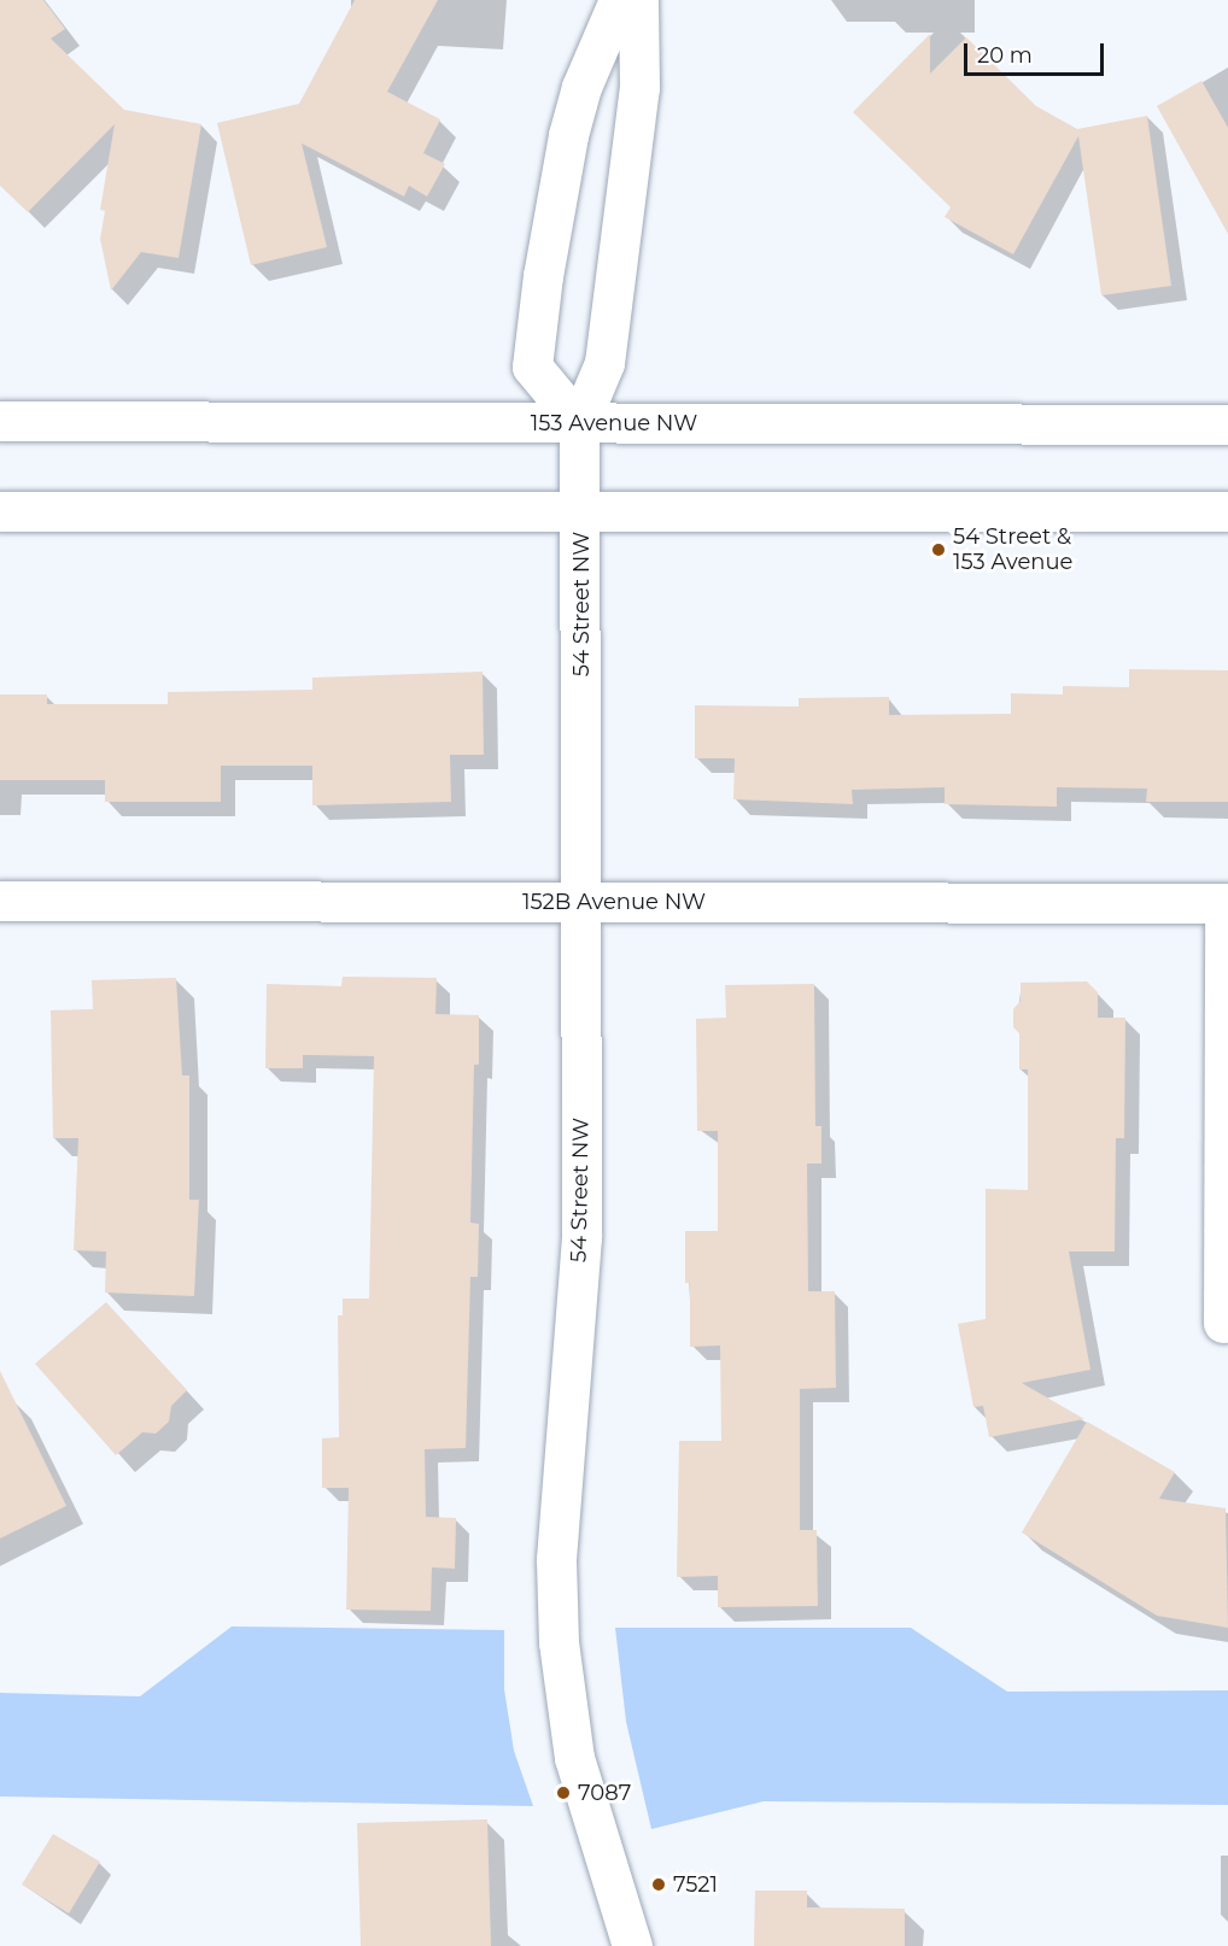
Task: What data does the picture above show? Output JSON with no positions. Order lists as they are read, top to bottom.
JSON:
{
  "streets": {
    "street": ["153 Avenue NW", "54 Street NW", "152B Avenue NW"]
  },
  "crossings": [
    ["153 Avenue NW", "54 Street NW"],
    ["54 Street NW", "152B Avenue NW"]
  ],
  "places": ["54 Street & 153 Avenue", "7087", "7521"],
  "scale_bar": "20 m"
}
